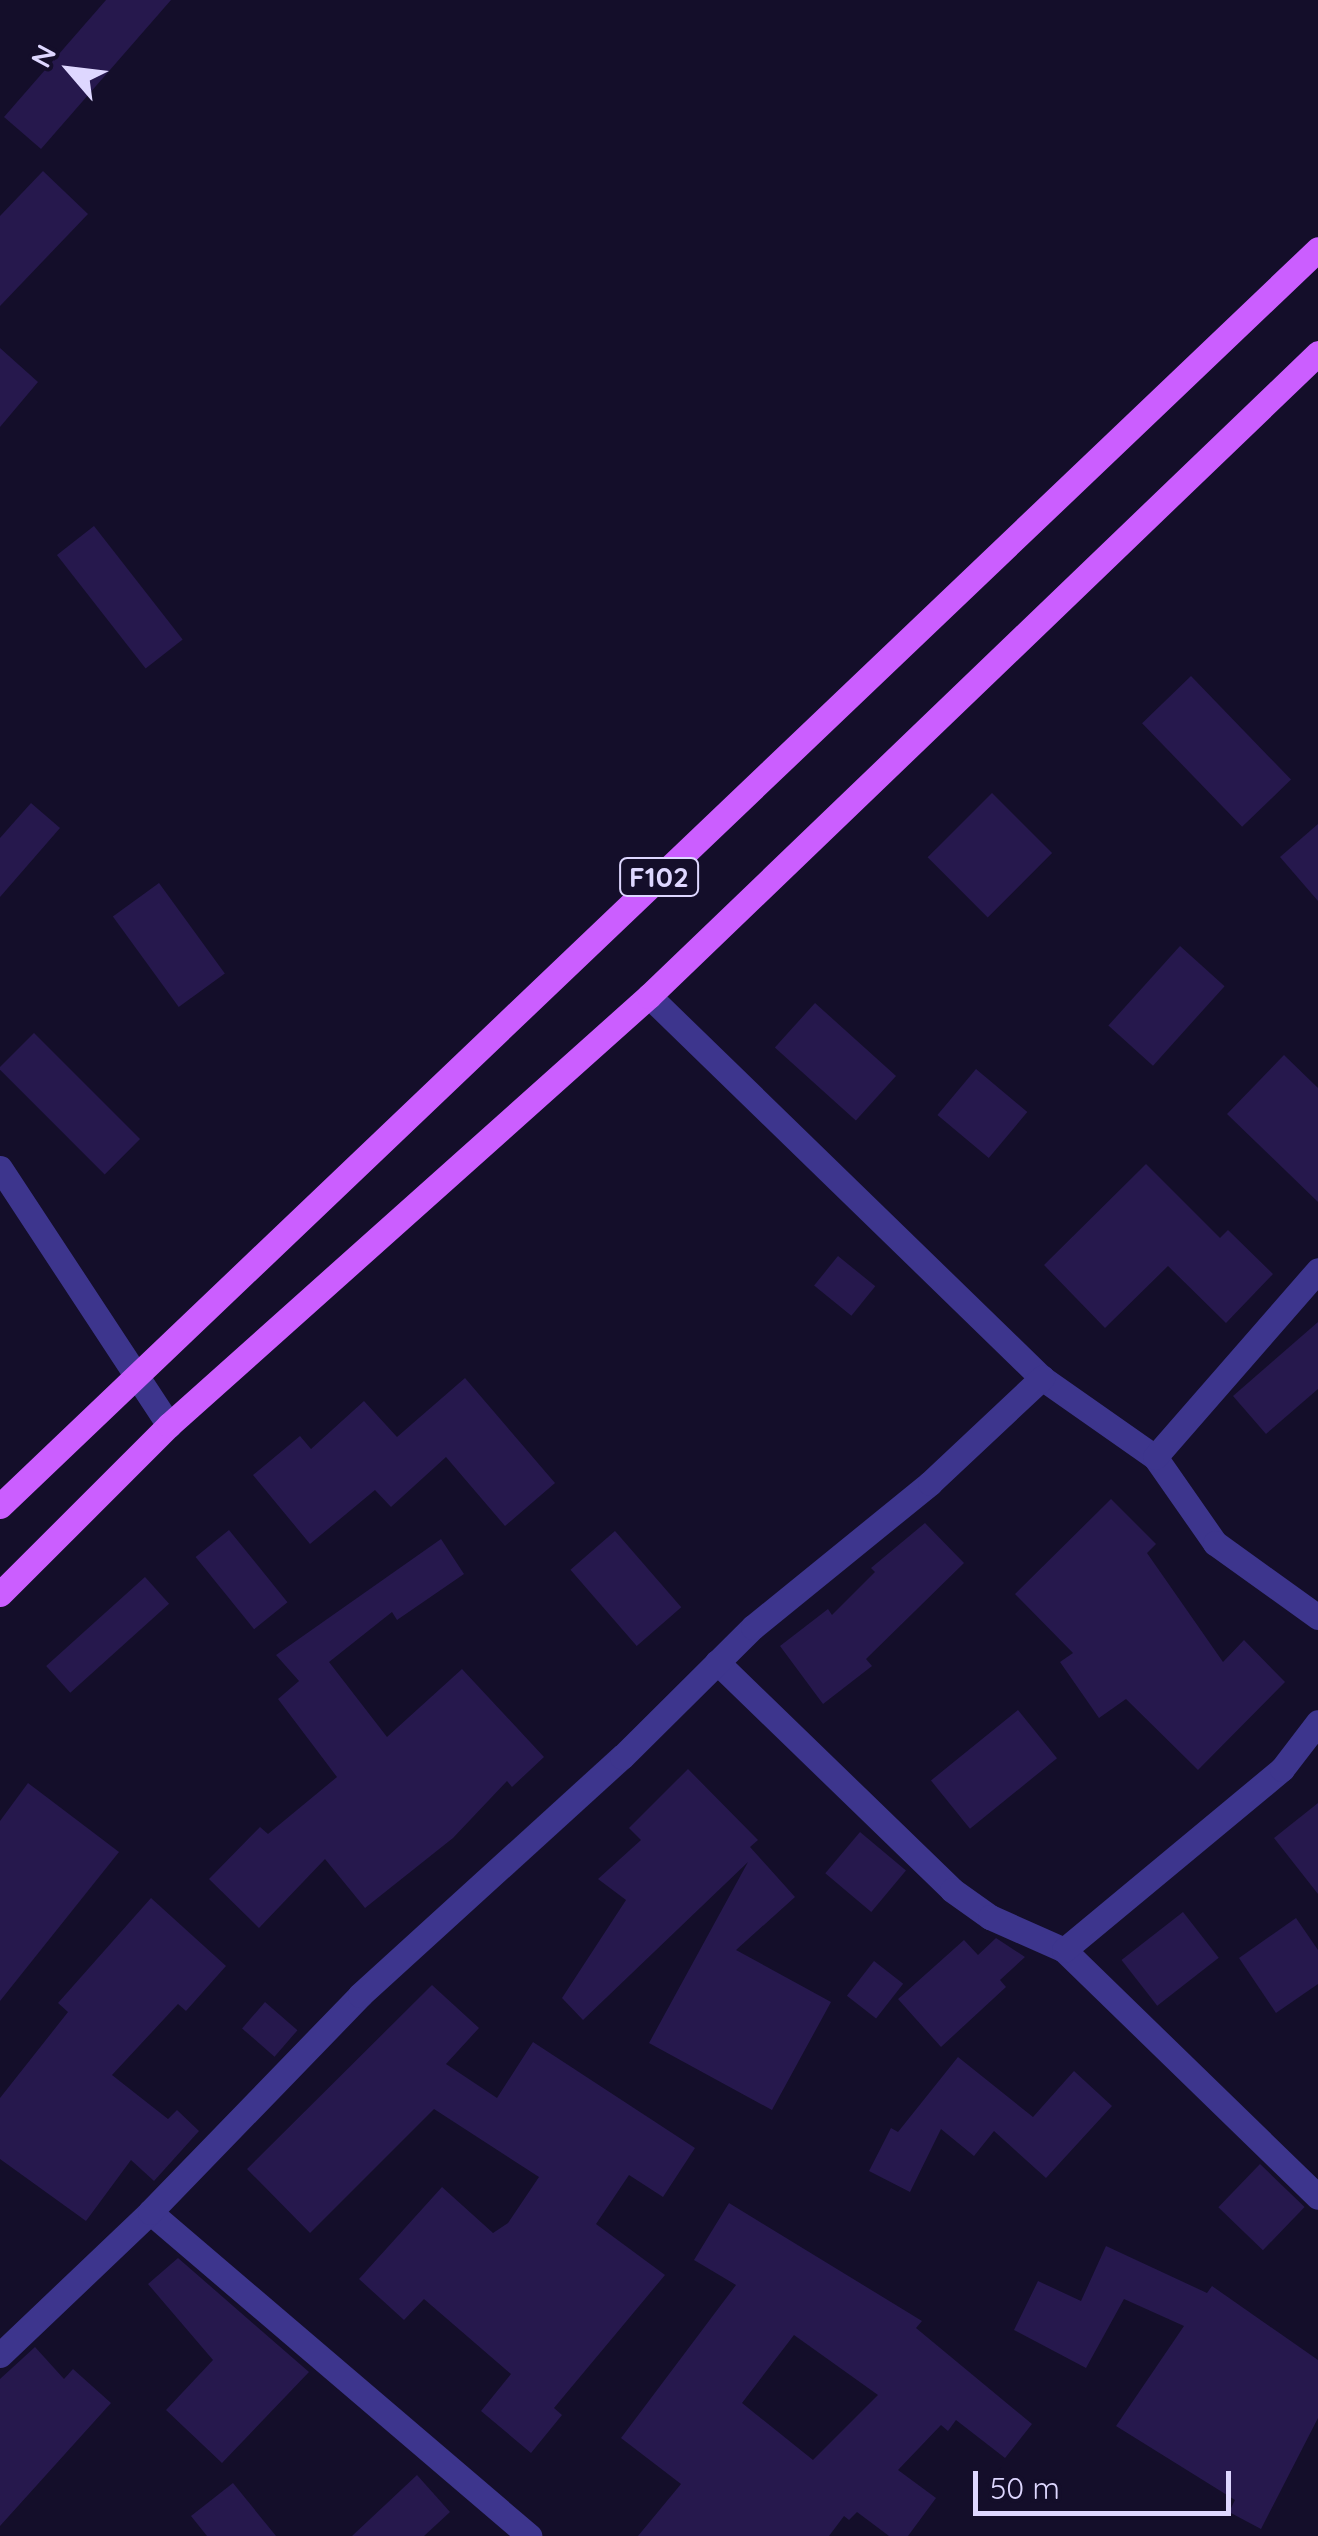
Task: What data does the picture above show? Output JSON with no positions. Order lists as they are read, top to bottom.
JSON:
{
  "streets": {
    "main road": ["F102"]
  },
  "scale_bar": "50 m",
  "north": "top left"
}
